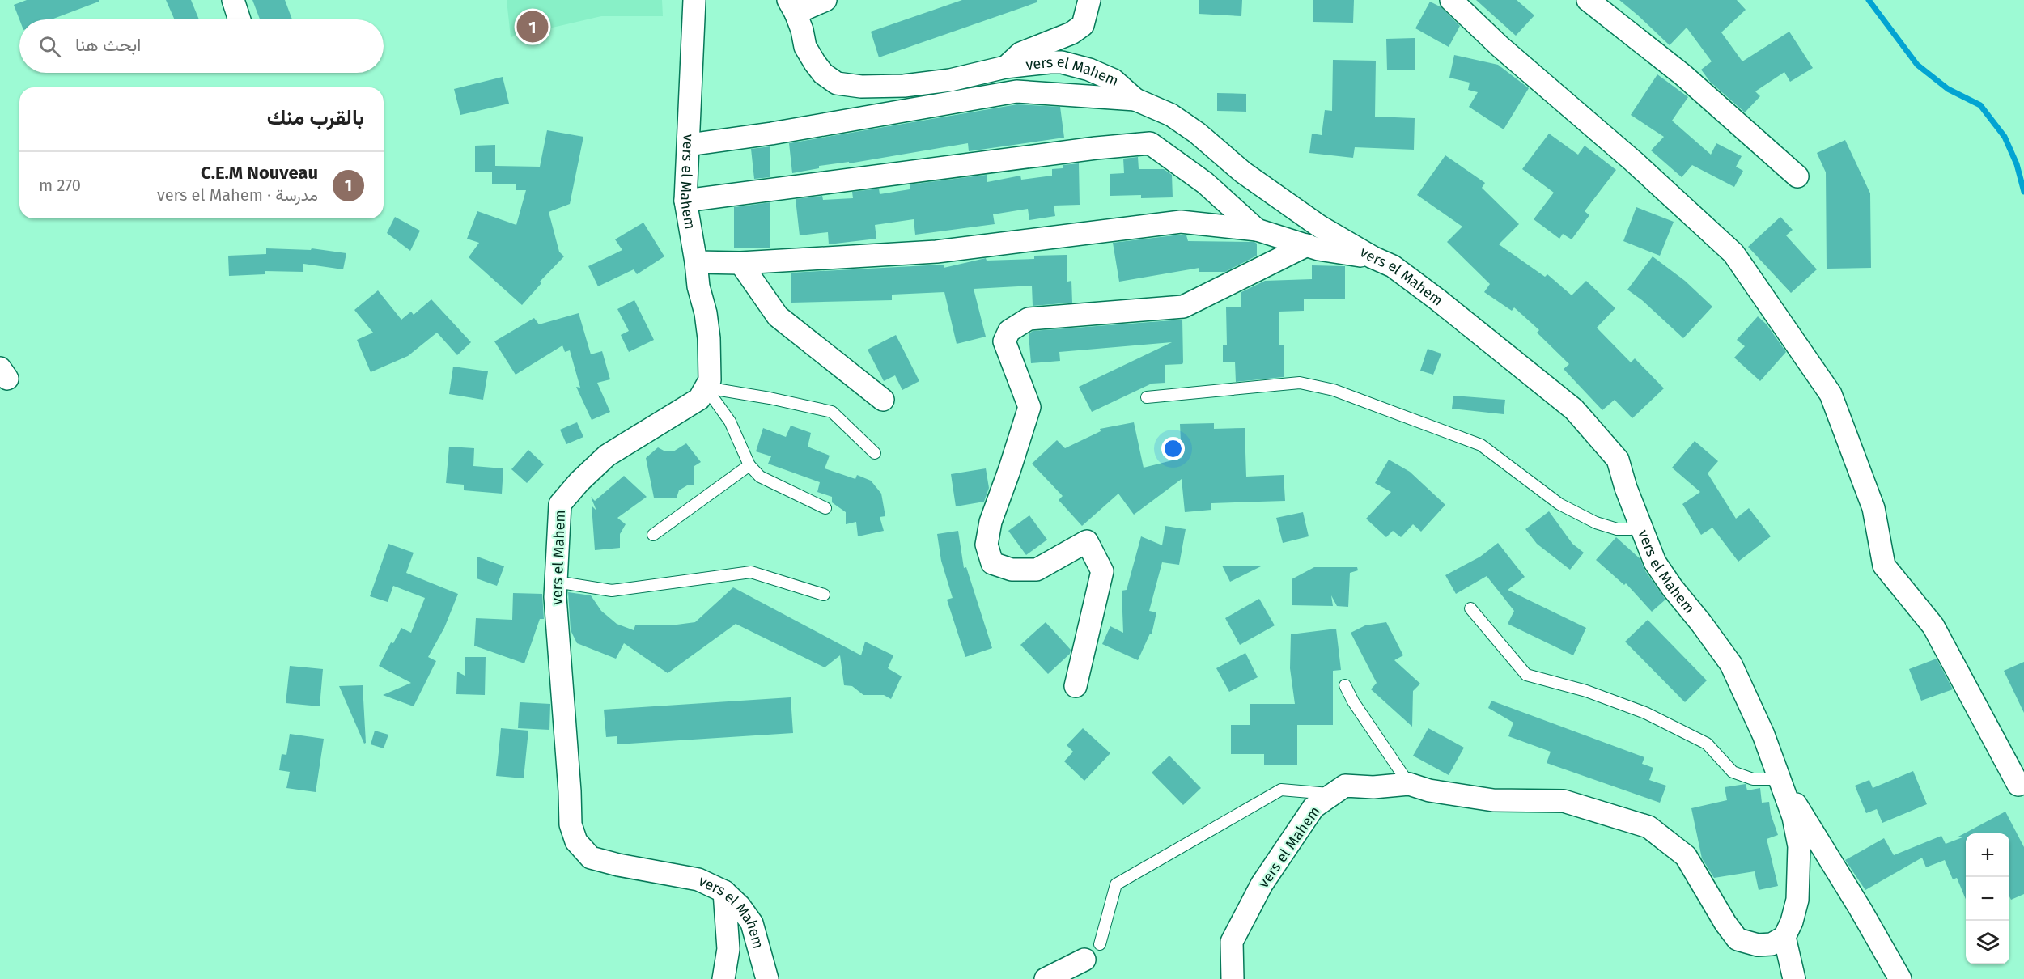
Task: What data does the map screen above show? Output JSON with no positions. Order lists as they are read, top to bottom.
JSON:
{
  "streets": {
    "street": ["vers el Mahem"]
  },
  "page": {
    "pins": "1",
    "search": "ابحث هنا",
    "heading": "بالقرب منك",
    "list": [
      {
        "mark": "1",
        "name": "C.E.M Nouveau",
        "note": "مدرسة · vers el Mahem",
        "value": "270 m"
      }
    ],
    "map_buttons": ["+", "−"]
  }
}
